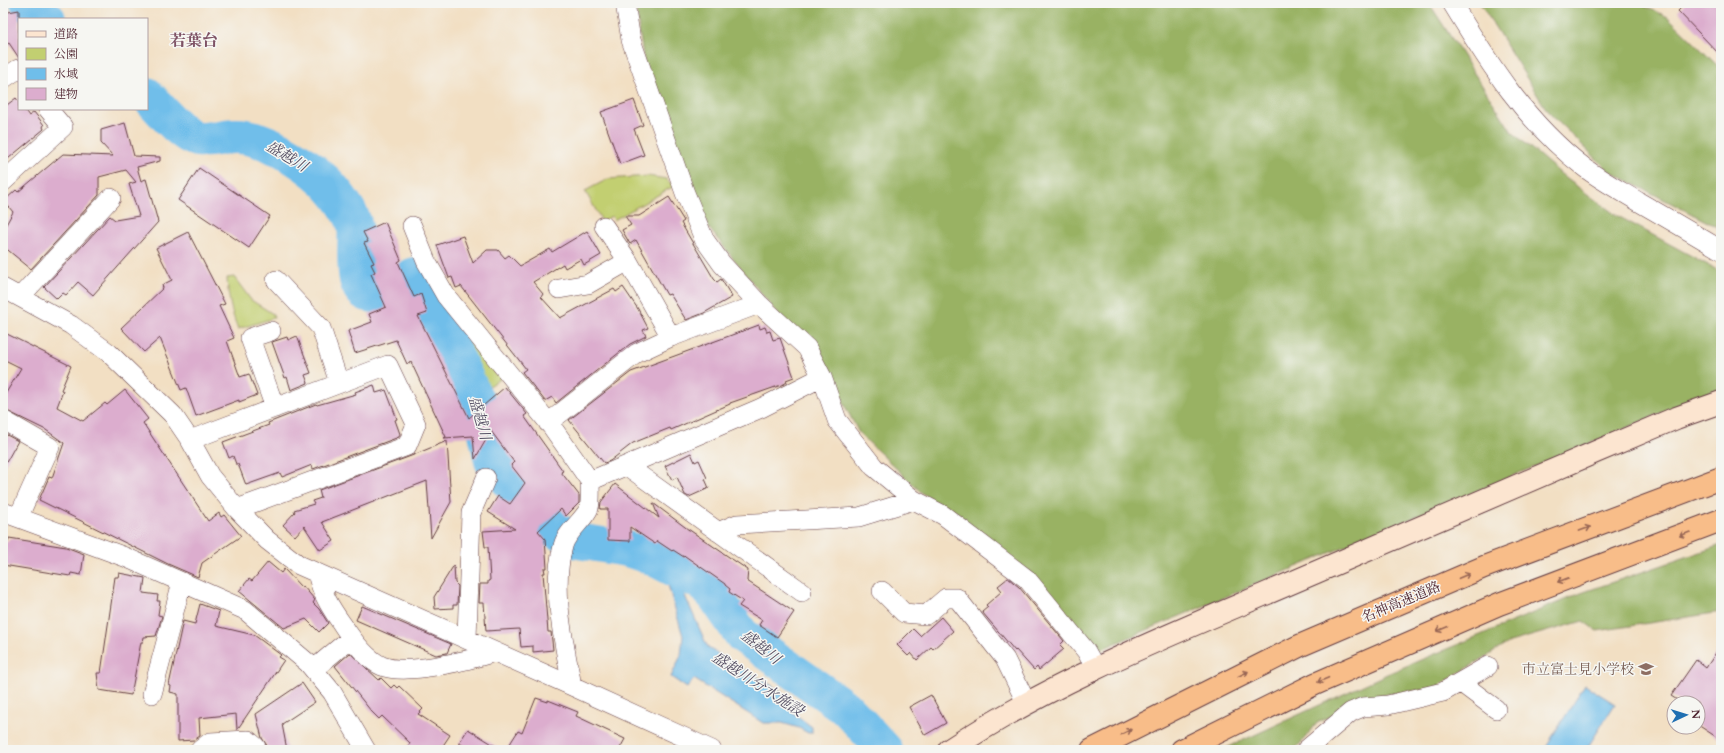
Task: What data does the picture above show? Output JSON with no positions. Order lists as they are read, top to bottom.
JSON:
{
  "streets": {
    "highway": ["名神高速道路"]
  },
  "districts": ["若葉台"],
  "water": ["盛越川", "盛越川分水施設"],
  "places": {
    "school or university": ["市立富士見小学校"]
  },
  "legend": [
    "道路",
    "公園",
    "水域",
    "建物"
  ],
  "north": "right"
}
